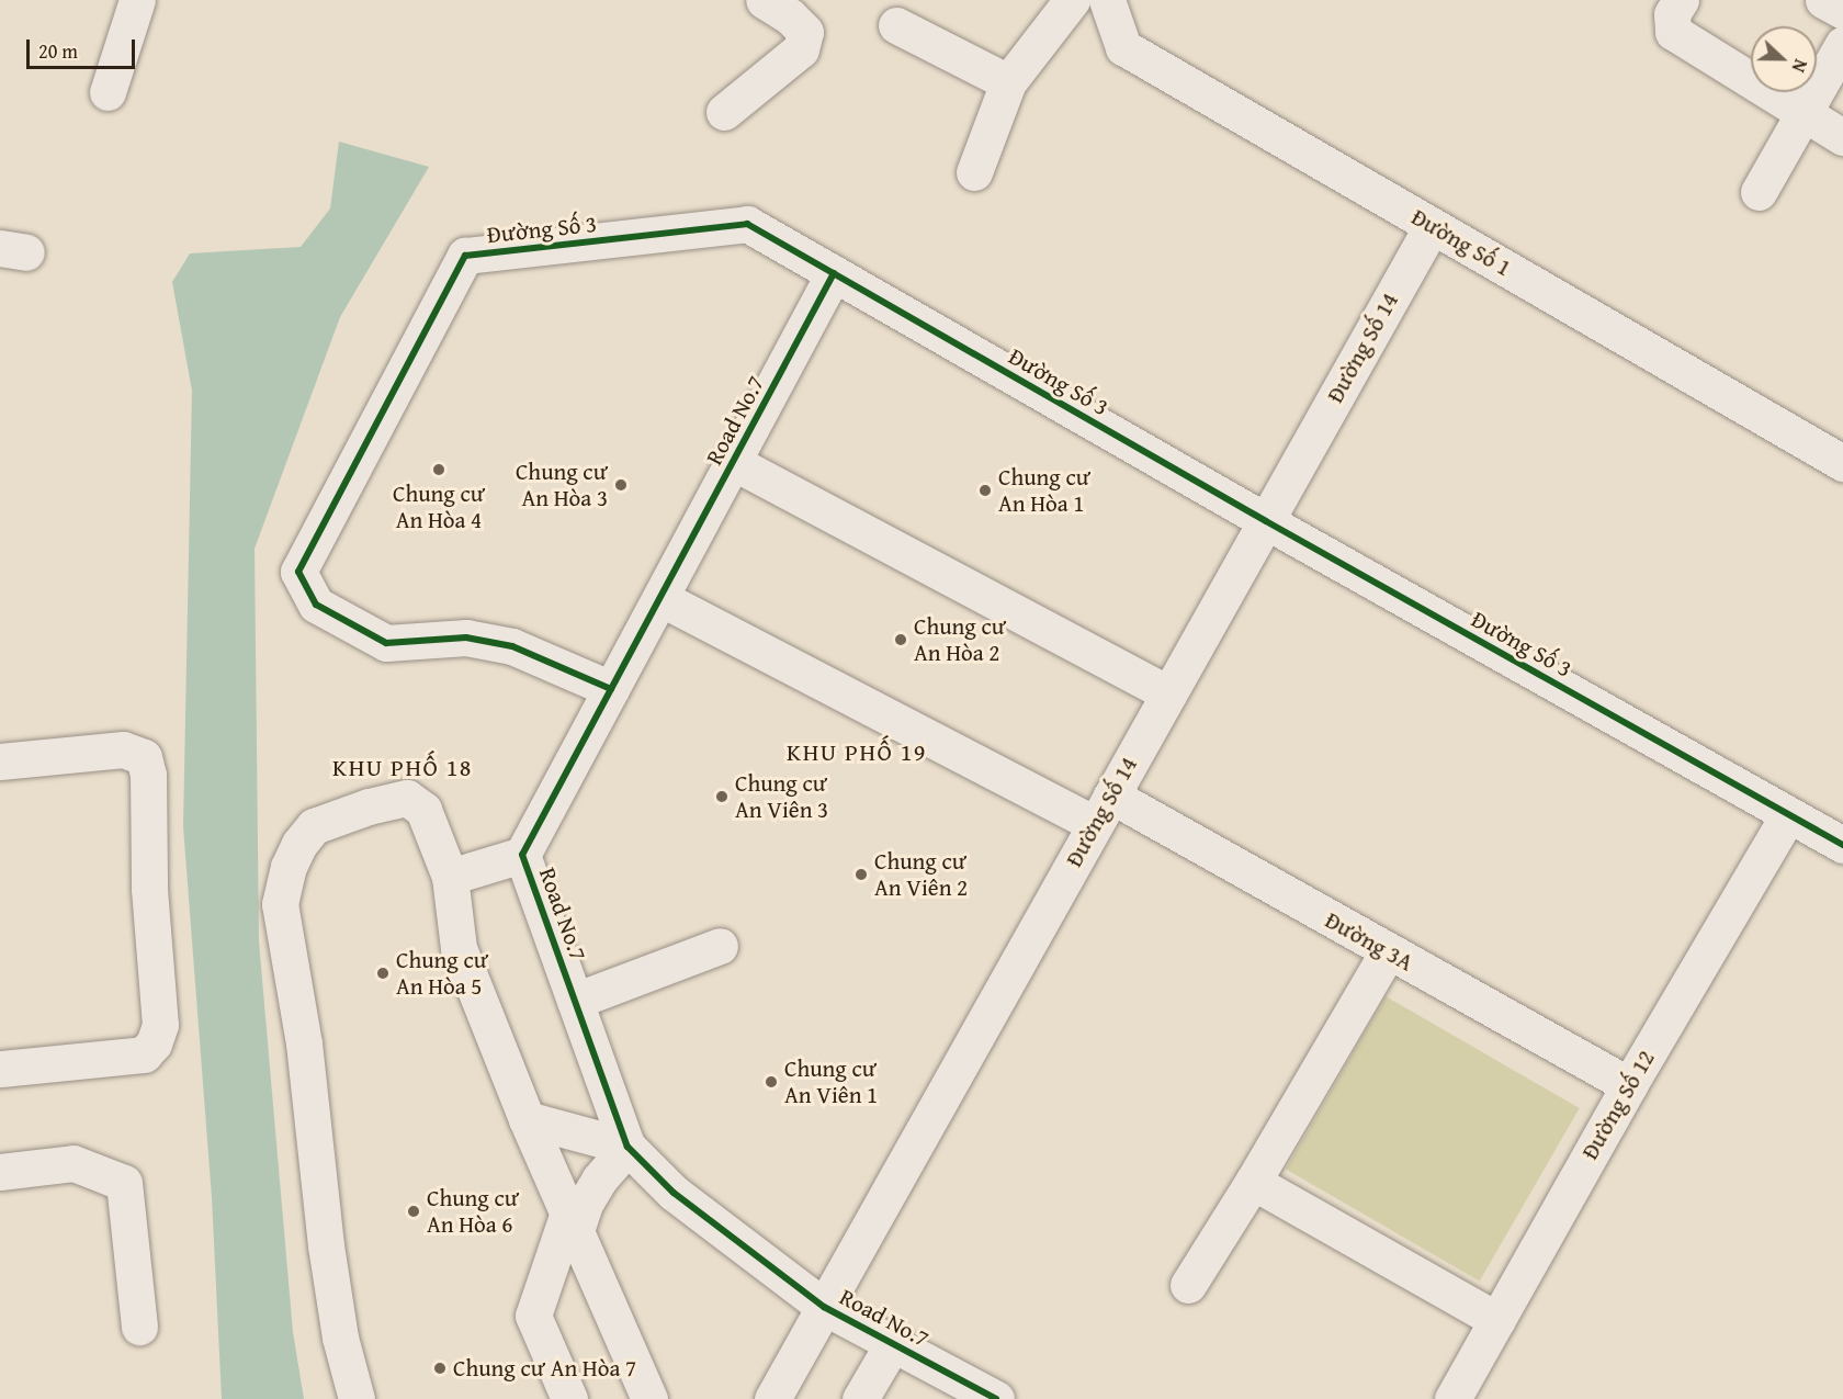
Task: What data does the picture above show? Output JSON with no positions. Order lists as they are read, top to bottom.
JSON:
{
  "streets": {
    "street": [
      "Đường Số 3",
      "Đường Số 1",
      "Đường Số 14",
      "Road No.7",
      "Đường 3A",
      "Đường Số 12"
    ]
  },
  "crossings": [
    ["Đường Số 3", "Đường Số 14"],
    ["Đường Số 3", "Road No.7"],
    ["Đường Số 3", "Đường Số 12"],
    ["Đường Số 1", "Đường Số 14"],
    ["Đường Số 14", "Road No.7"],
    ["Đường Số 14", "Đường 3A"],
    ["Road No.7", "Đường 3A"],
    ["Đường 3A", "Đường Số 12"]
  ],
  "districts": ["KHU PHỐ 19", "KHU PHỐ 18"],
  "places": [
    "Chung cư An Hòa 4",
    "Chung cư An Hòa 3",
    "Chung cư An Hòa 1",
    "Chung cư An Hòa 2",
    "Chung cư An Viên 3",
    "Chung cư An Viên 2",
    "Chung cư An Hòa 5",
    "Chung cư An Viên 1",
    "Chung cư An Hòa 6",
    "Chung cư An Hòa 7"
  ],
  "scale_bar": "20 m",
  "north": "right"
}
